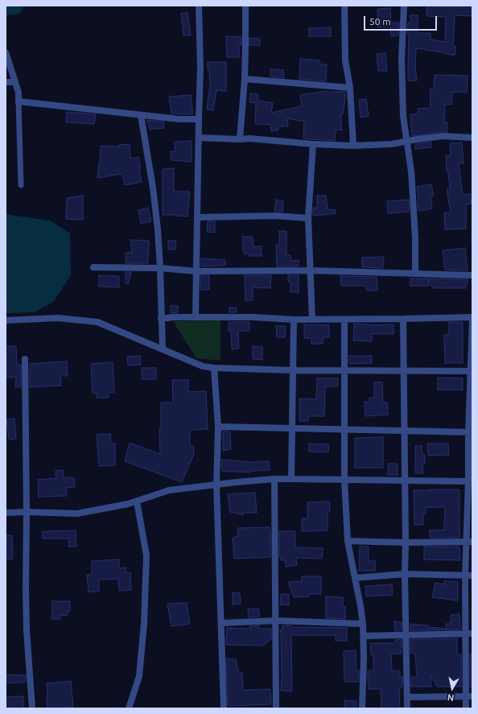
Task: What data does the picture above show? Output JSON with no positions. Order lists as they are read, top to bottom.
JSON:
{
  "scale_bar": "50 m",
  "north": "bottom"
}
